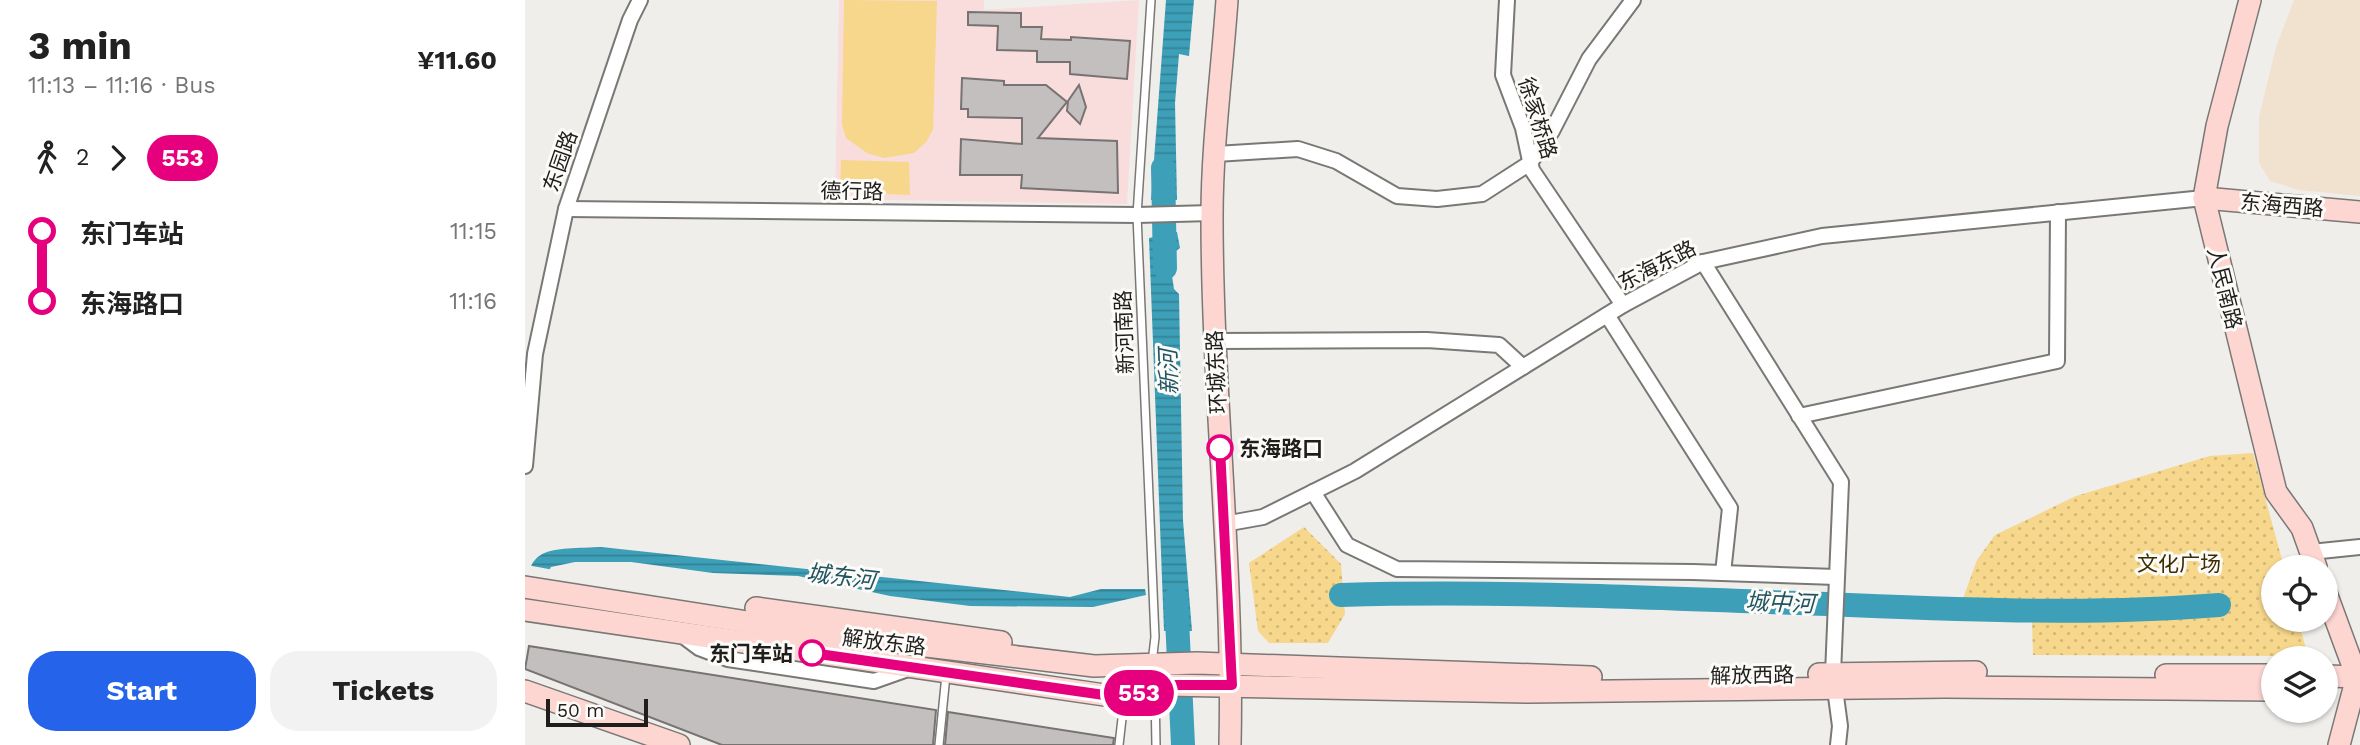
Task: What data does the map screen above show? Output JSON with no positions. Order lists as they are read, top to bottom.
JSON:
{
  "streets": {
    "street": [
      "徐家桥路",
      "东园路",
      "德行路",
      "东海西路",
      "东海东路",
      "人民南路",
      "环城东路",
      "解放东路"
    ],
    "lane": ["新河南路"]
  },
  "crossings": [
    ["徐家桥路", "东海东路"],
    ["东园路", "德行路"],
    ["德行路", "新河南路"],
    ["德行路", "环城东路"],
    ["东海西路", "东海东路"],
    ["东海西路", "人民南路"],
    ["东海东路", "人民南路"],
    ["东海东路", "环城东路"],
    ["新河南路", "解放东路"]
  ],
  "water": ["新河", "城东河", "城中河"],
  "parks": ["文化广场"],
  "places": ["东海路口", "东门车站"],
  "lines": ["bus line 553"],
  "scale_bar": "50 m",
  "page": {
    "heading": ["3 min", "11:13 – 11:16 · Bus", "¥11.60"],
    "on_map": "553",
    "legs": ["2", "553"],
    "list": [
      {
        "name": "东门车站",
        "value": "11:15"
      },
      {
        "name": "东海路口",
        "value": "11:16"
      }
    ],
    "buttons": ["Start", "Tickets"],
    "scale": "50 m"
  }
}
